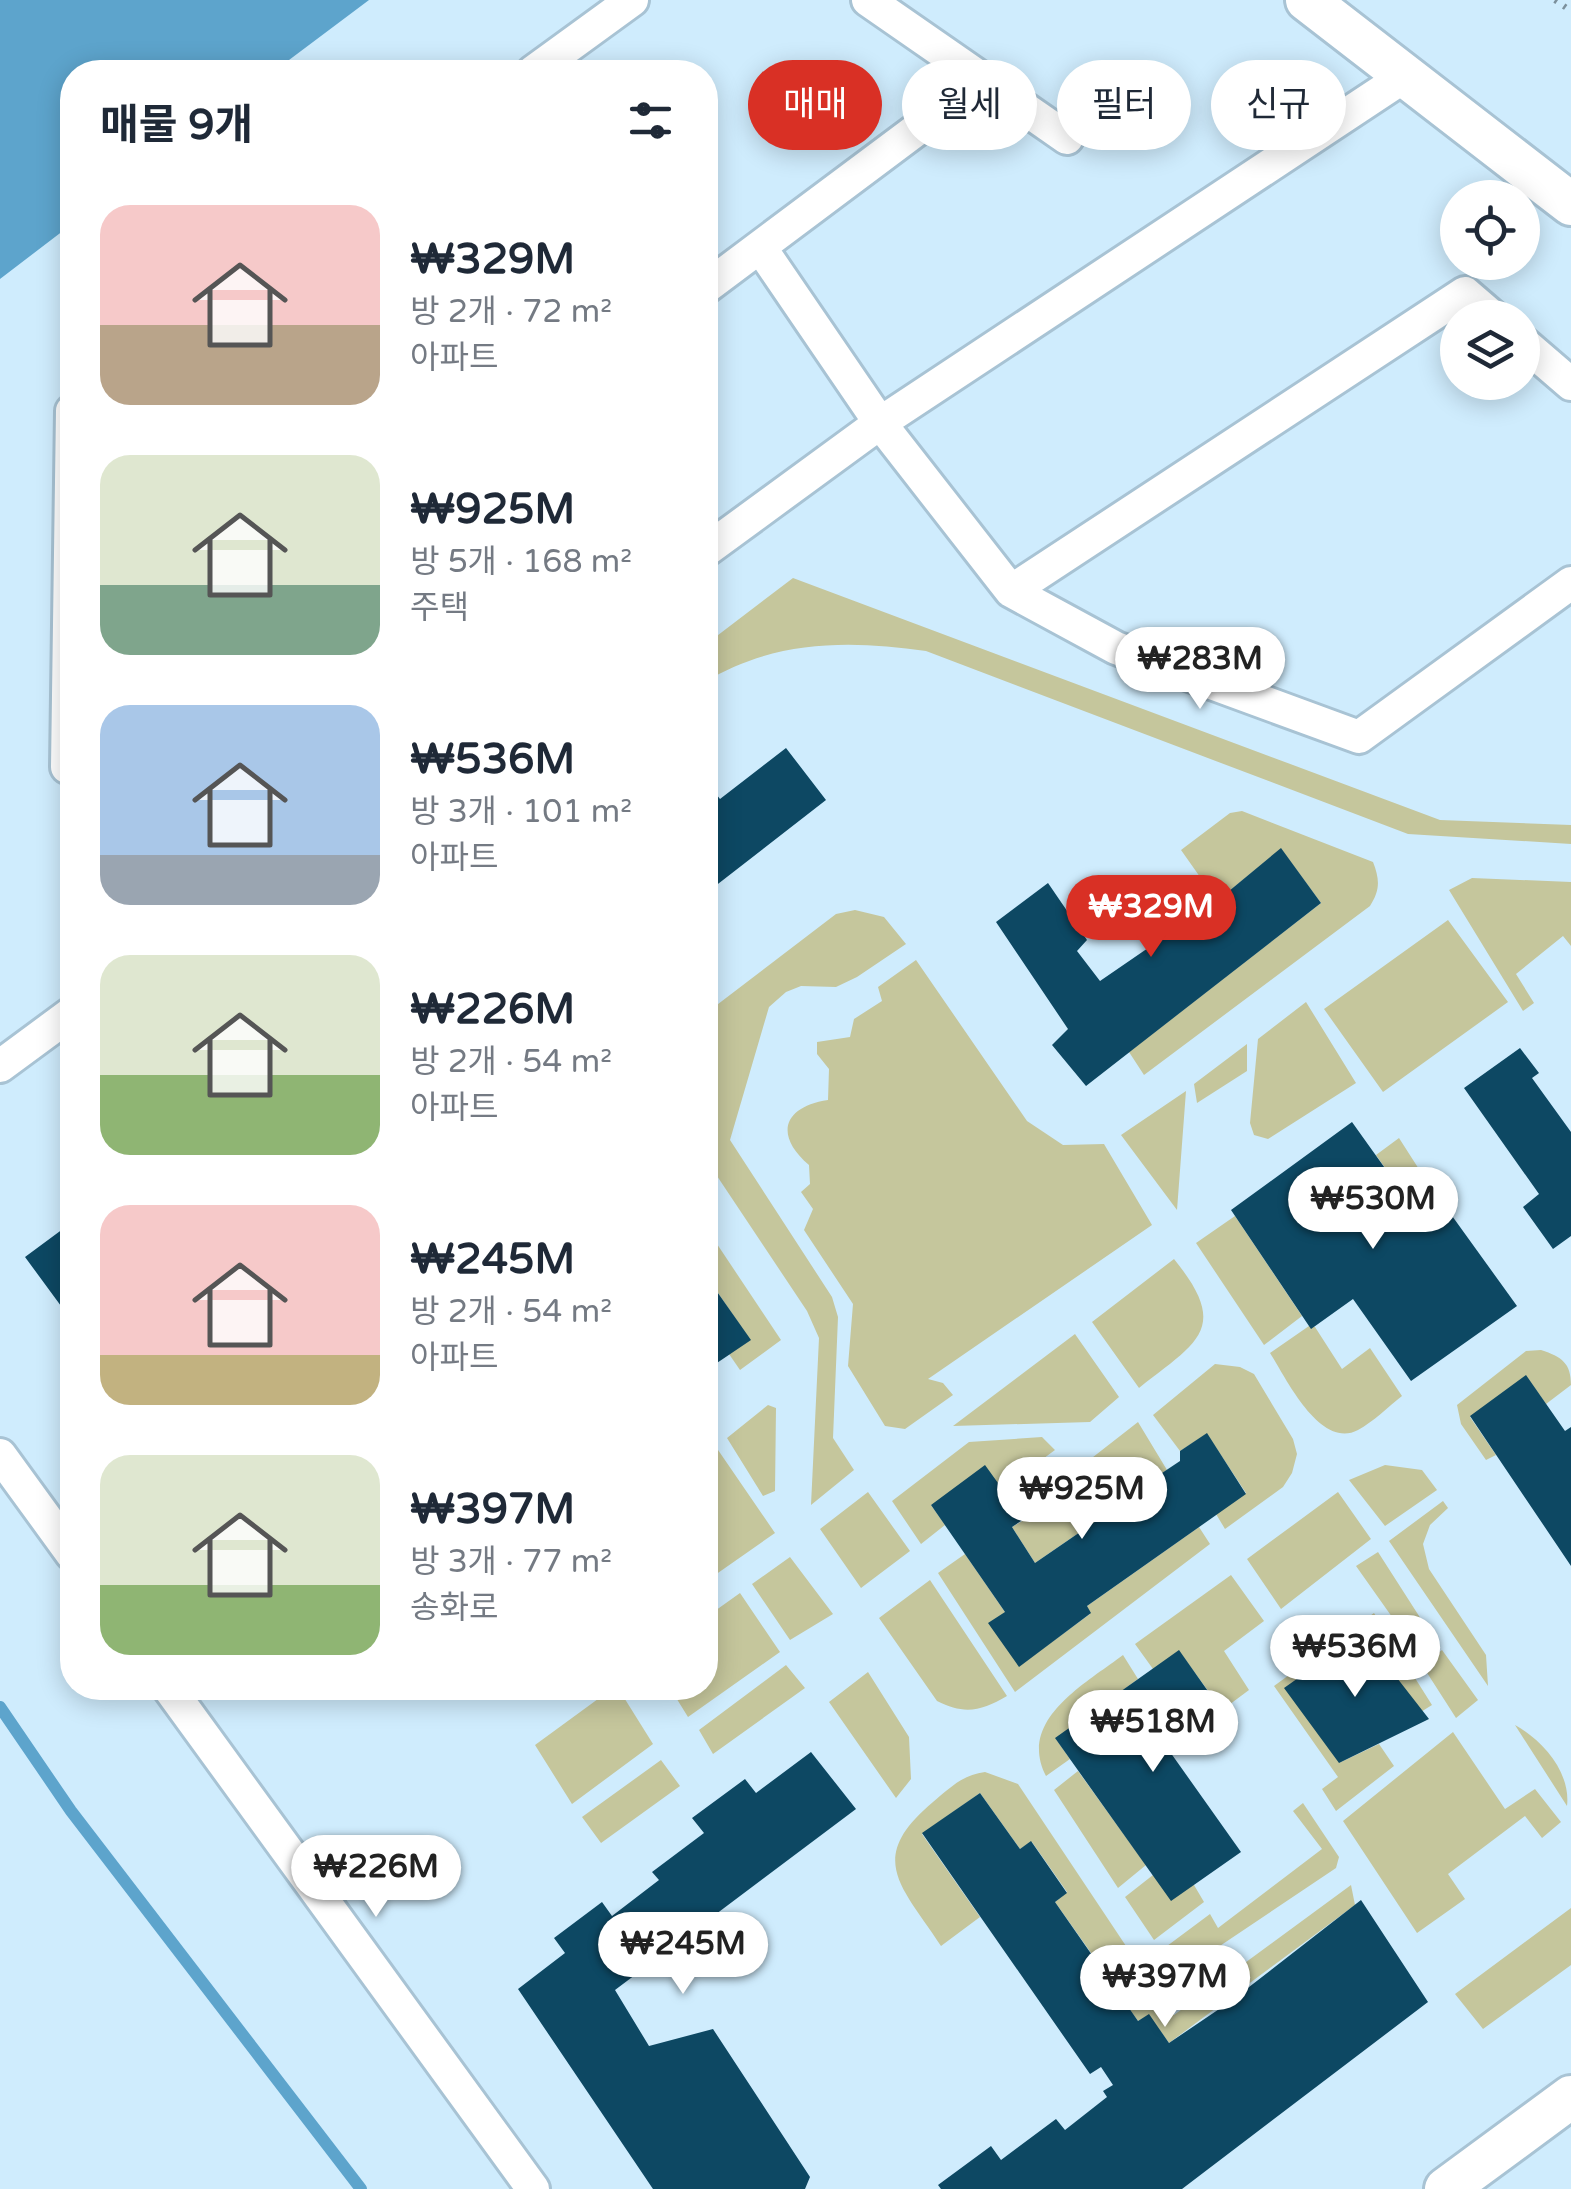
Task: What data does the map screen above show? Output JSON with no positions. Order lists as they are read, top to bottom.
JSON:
{
  "page": {
    "chip": [
      "매매",
      "월세",
      "필터",
      "신규"
    ],
    "heading": "매물 9개",
    "list": [
      {
        "name": "₩329M",
        "note": "방 2개 · 72 m² · 아파트"
      },
      {
        "name": "₩925M",
        "note": "방 5개 · 168 m² · 주택"
      },
      {
        "name": "₩536M",
        "note": "방 3개 · 101 m² · 아파트"
      },
      {
        "name": "₩226M",
        "note": "방 2개 · 54 m² · 아파트"
      },
      {
        "name": "₩245M",
        "note": "방 2개 · 54 m² · 아파트"
      },
      {
        "name": "₩397M",
        "note": "방 3개 · 77 m² · 송화로"
      }
    ],
    "price": [
      "₩283M",
      "₩329M",
      "₩530M",
      "₩925M",
      "₩536M",
      "₩518M",
      "₩226M",
      "₩245M",
      "₩397M"
    ]
  }
}
